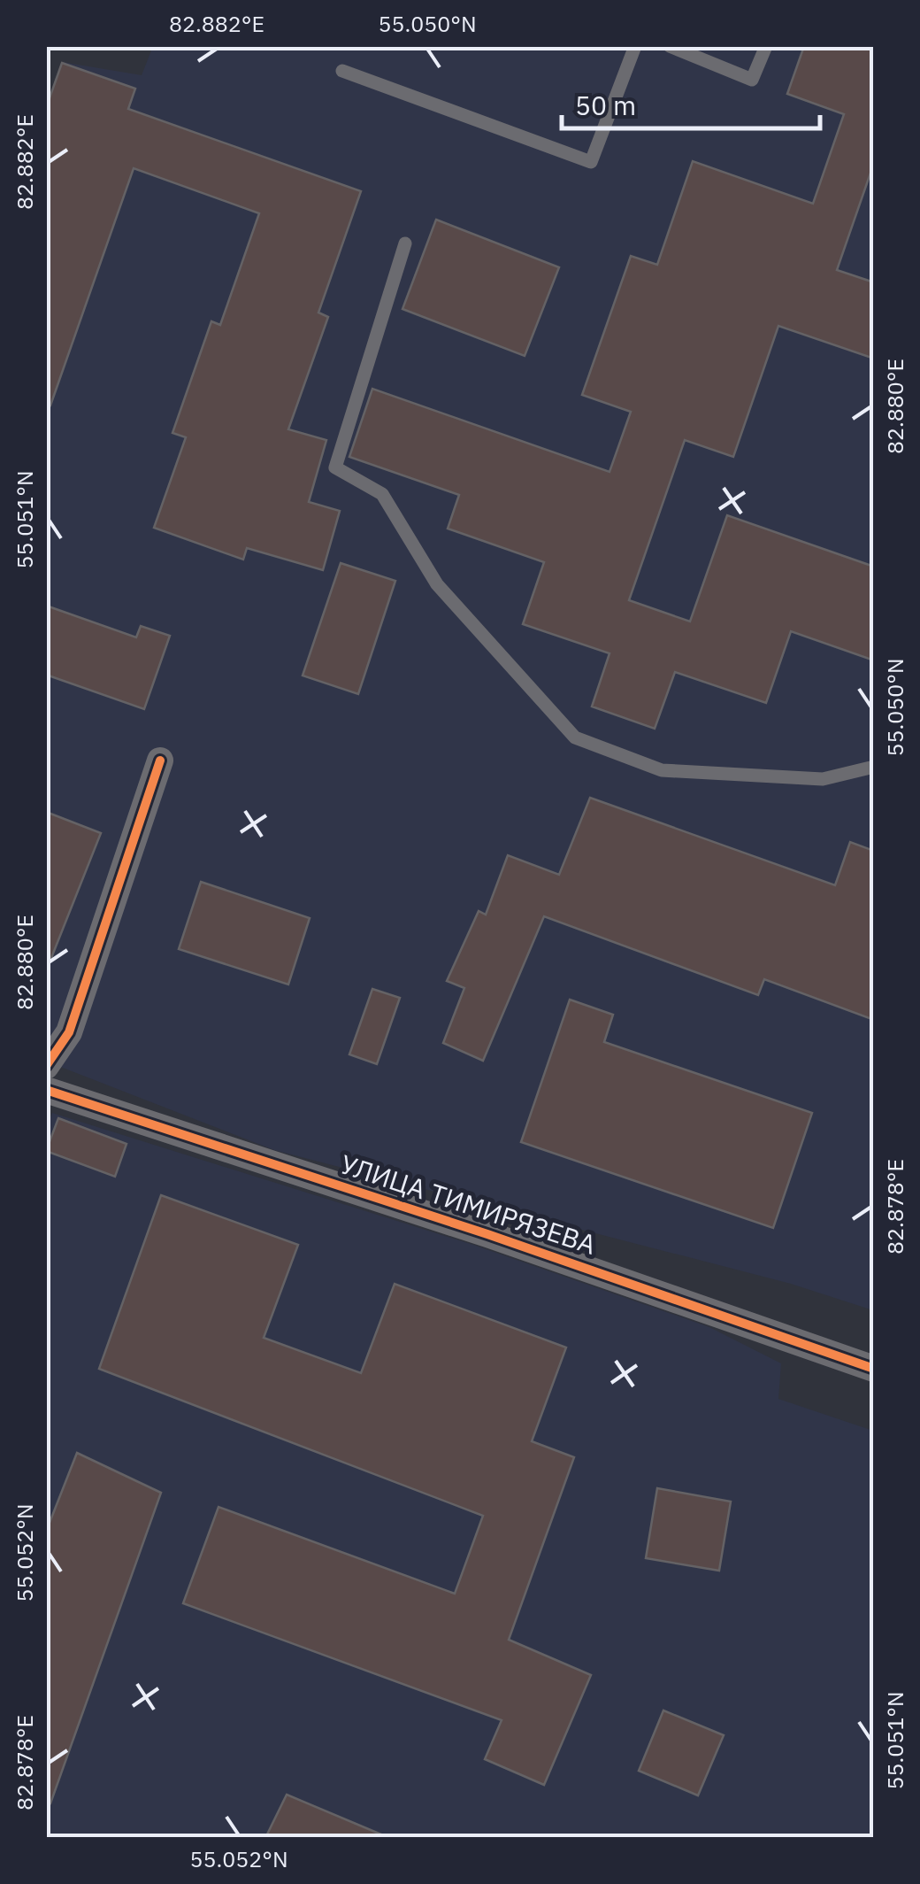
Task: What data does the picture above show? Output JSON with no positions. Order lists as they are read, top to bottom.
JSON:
{
  "streets": {
    "street": ["УЛИЦА ТИМИРЯЗЕВА"]
  },
  "scale_bar": "50 m",
  "coordinates": [
    "82.882°E",
    "55.050°N",
    "82.880°E",
    "55.051°N",
    "82.878°E",
    "55.052°N"
  ]
}
